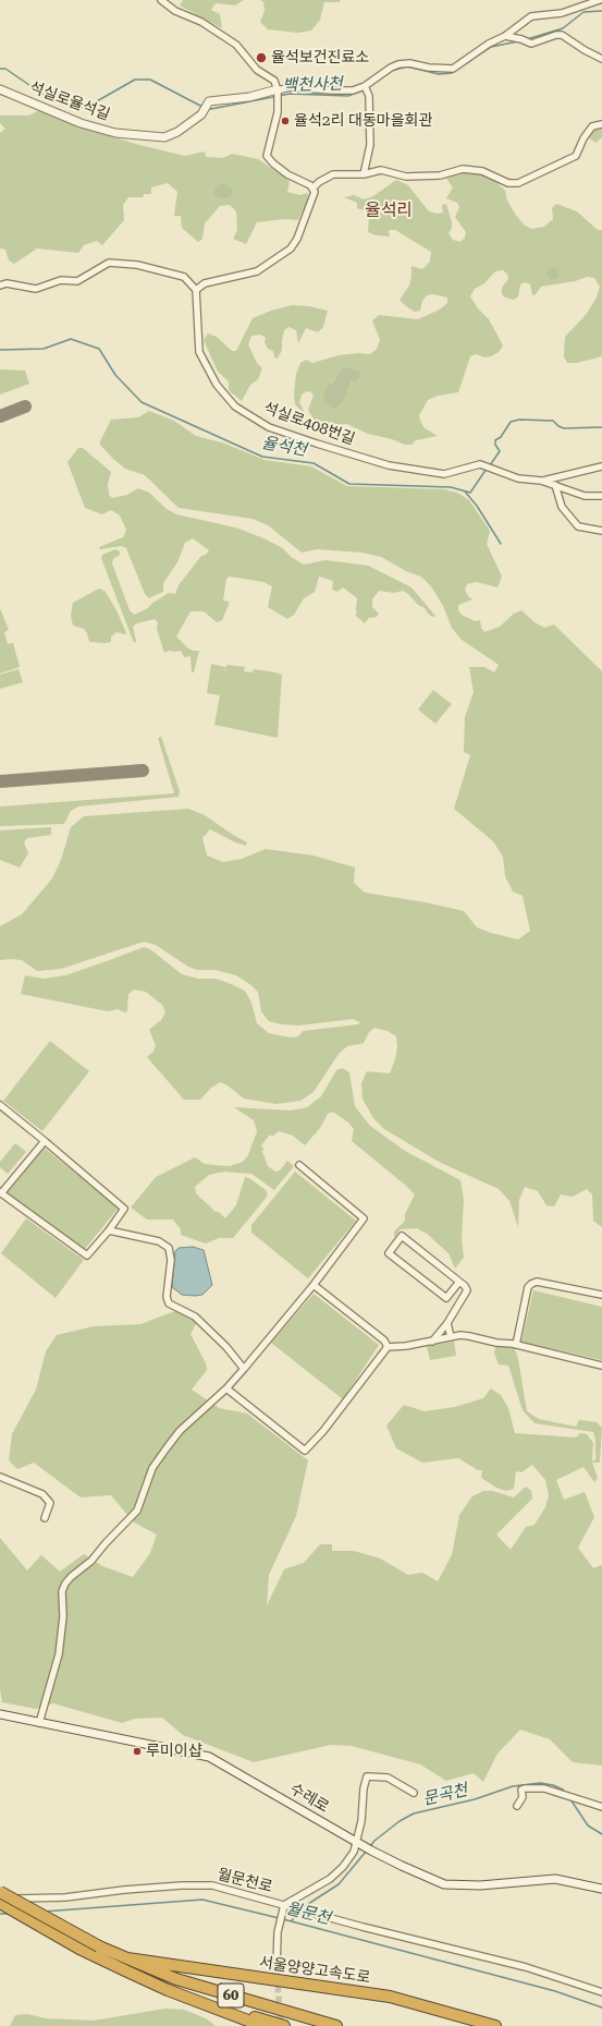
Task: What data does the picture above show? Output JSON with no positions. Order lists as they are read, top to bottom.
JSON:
{
  "streets": {
    "highway": ["서울양양고속도로", "60"],
    "main road": ["석실로율석길", "수레로"],
    "street": ["석실로408번길", "월문천로"]
  },
  "districts": ["율석리"],
  "water": [
    "백천사천",
    "율석천",
    "문곡천",
    "월문천"
  ],
  "places": ["율석보건진료소", "율석2리 대동마을회관", "루미이샵"]
}
